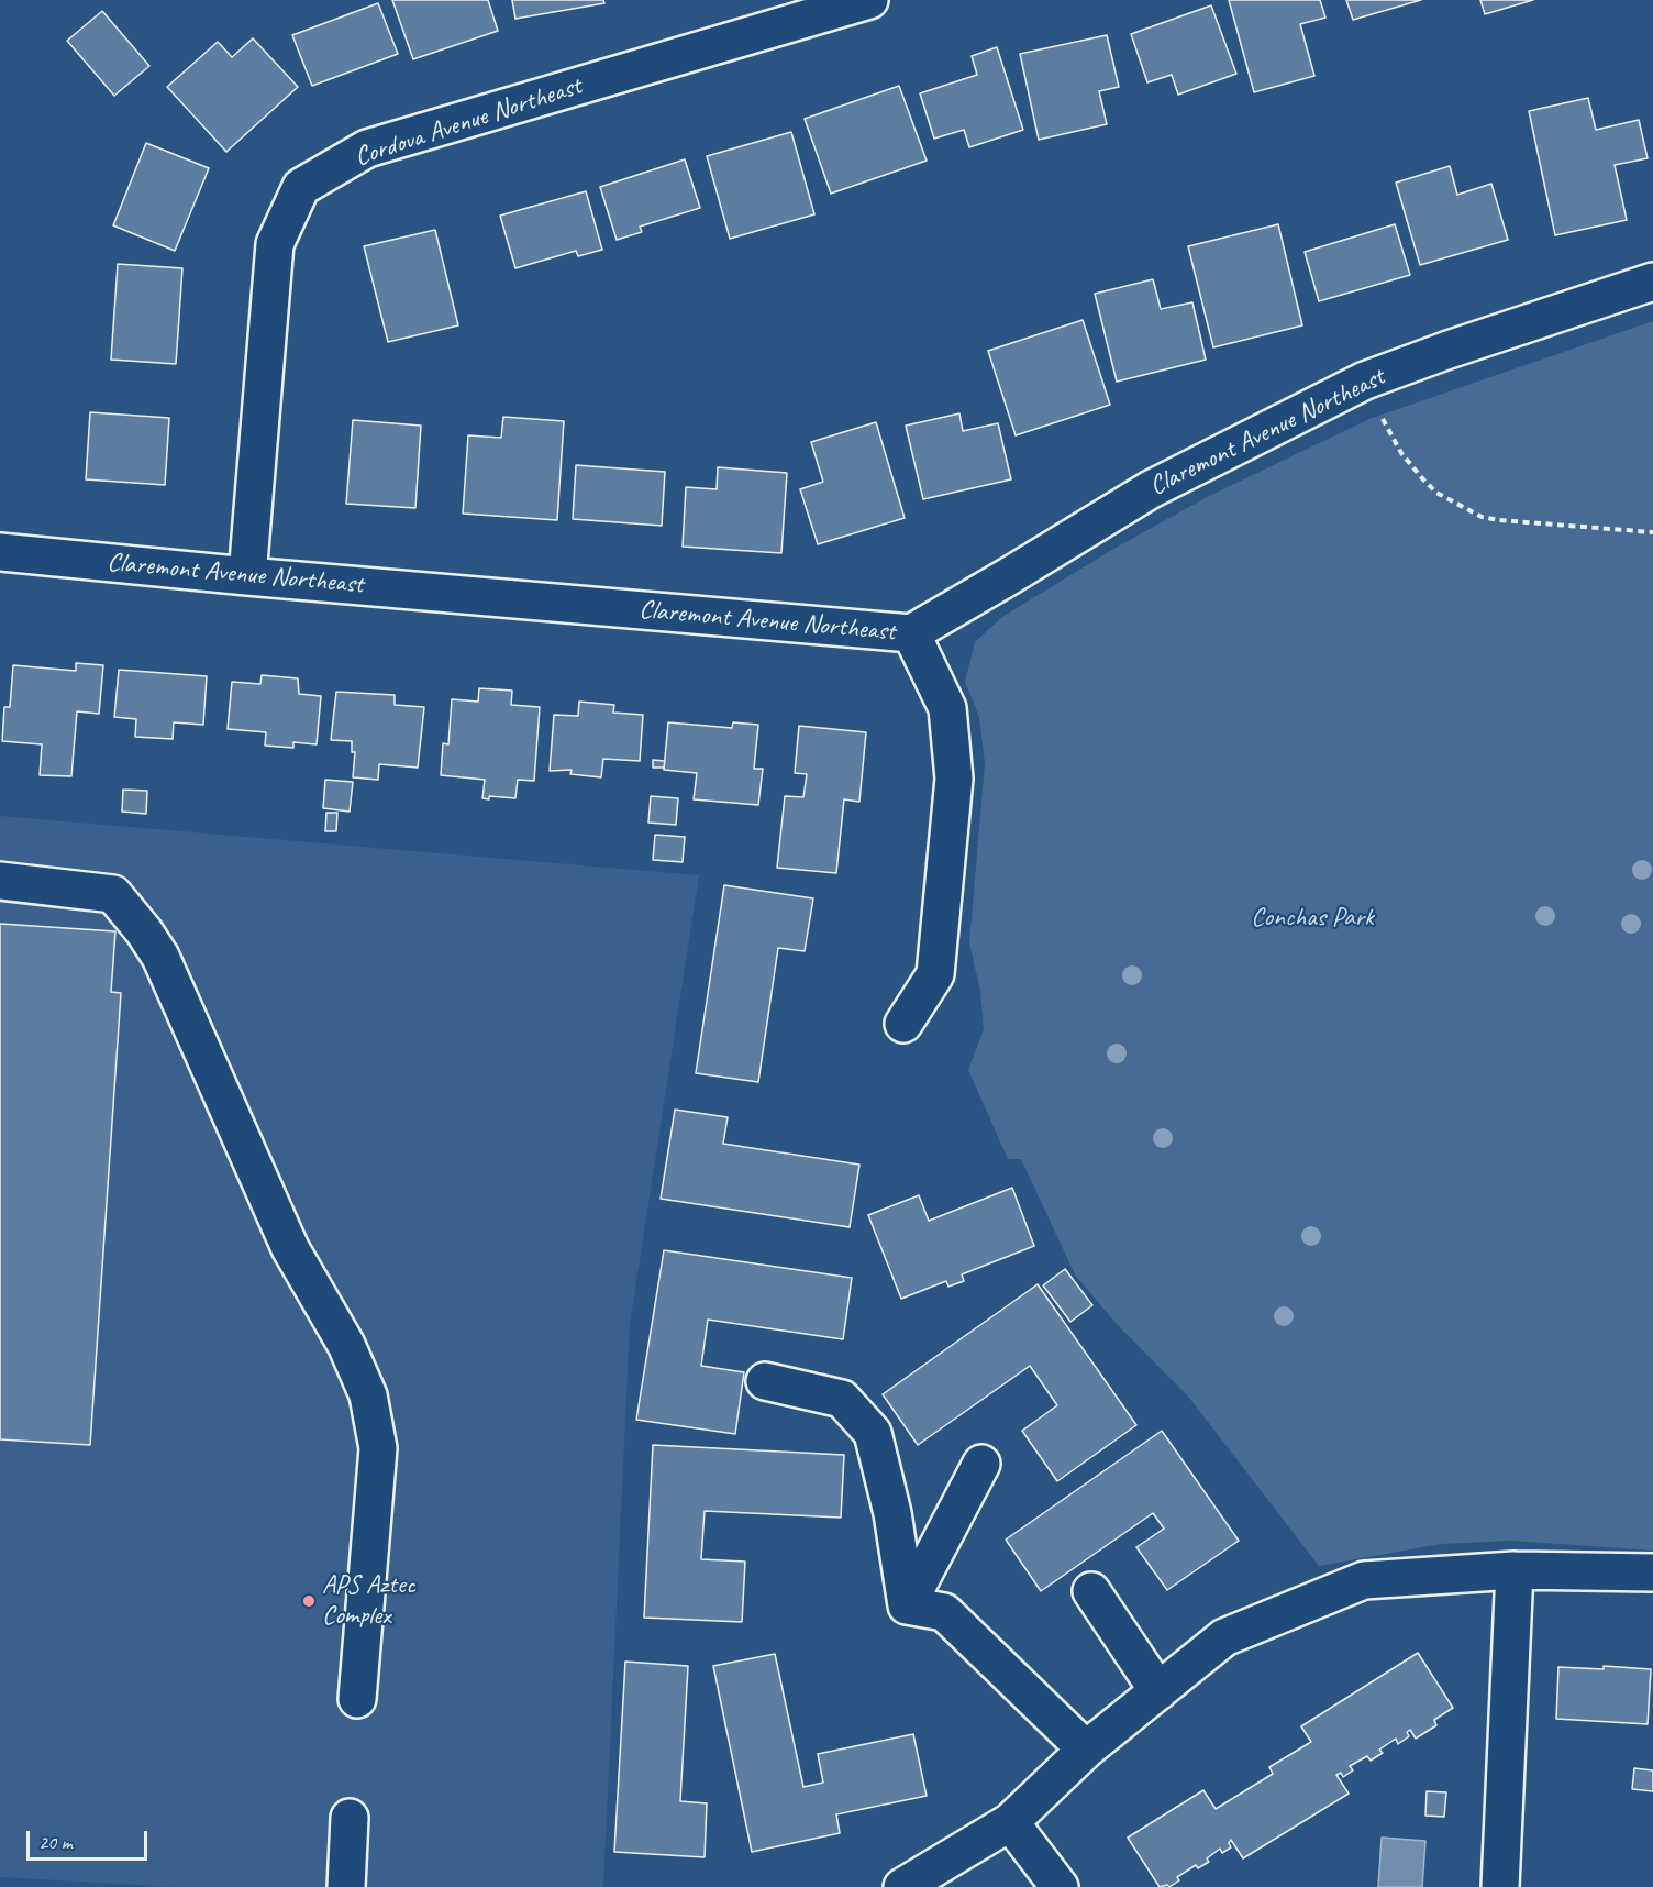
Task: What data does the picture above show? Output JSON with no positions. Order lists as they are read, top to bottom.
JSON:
{
  "streets": {
    "street": ["Cordova Avenue Northeast", "Claremont Avenue Northeast"]
  },
  "crossings": [
    ["Cordova Avenue Northeast", "Claremont Avenue Northeast"]
  ],
  "parks": ["Conchas Park"],
  "places": ["APS Aztec Complex"],
  "scale_bar": "20 m"
}
